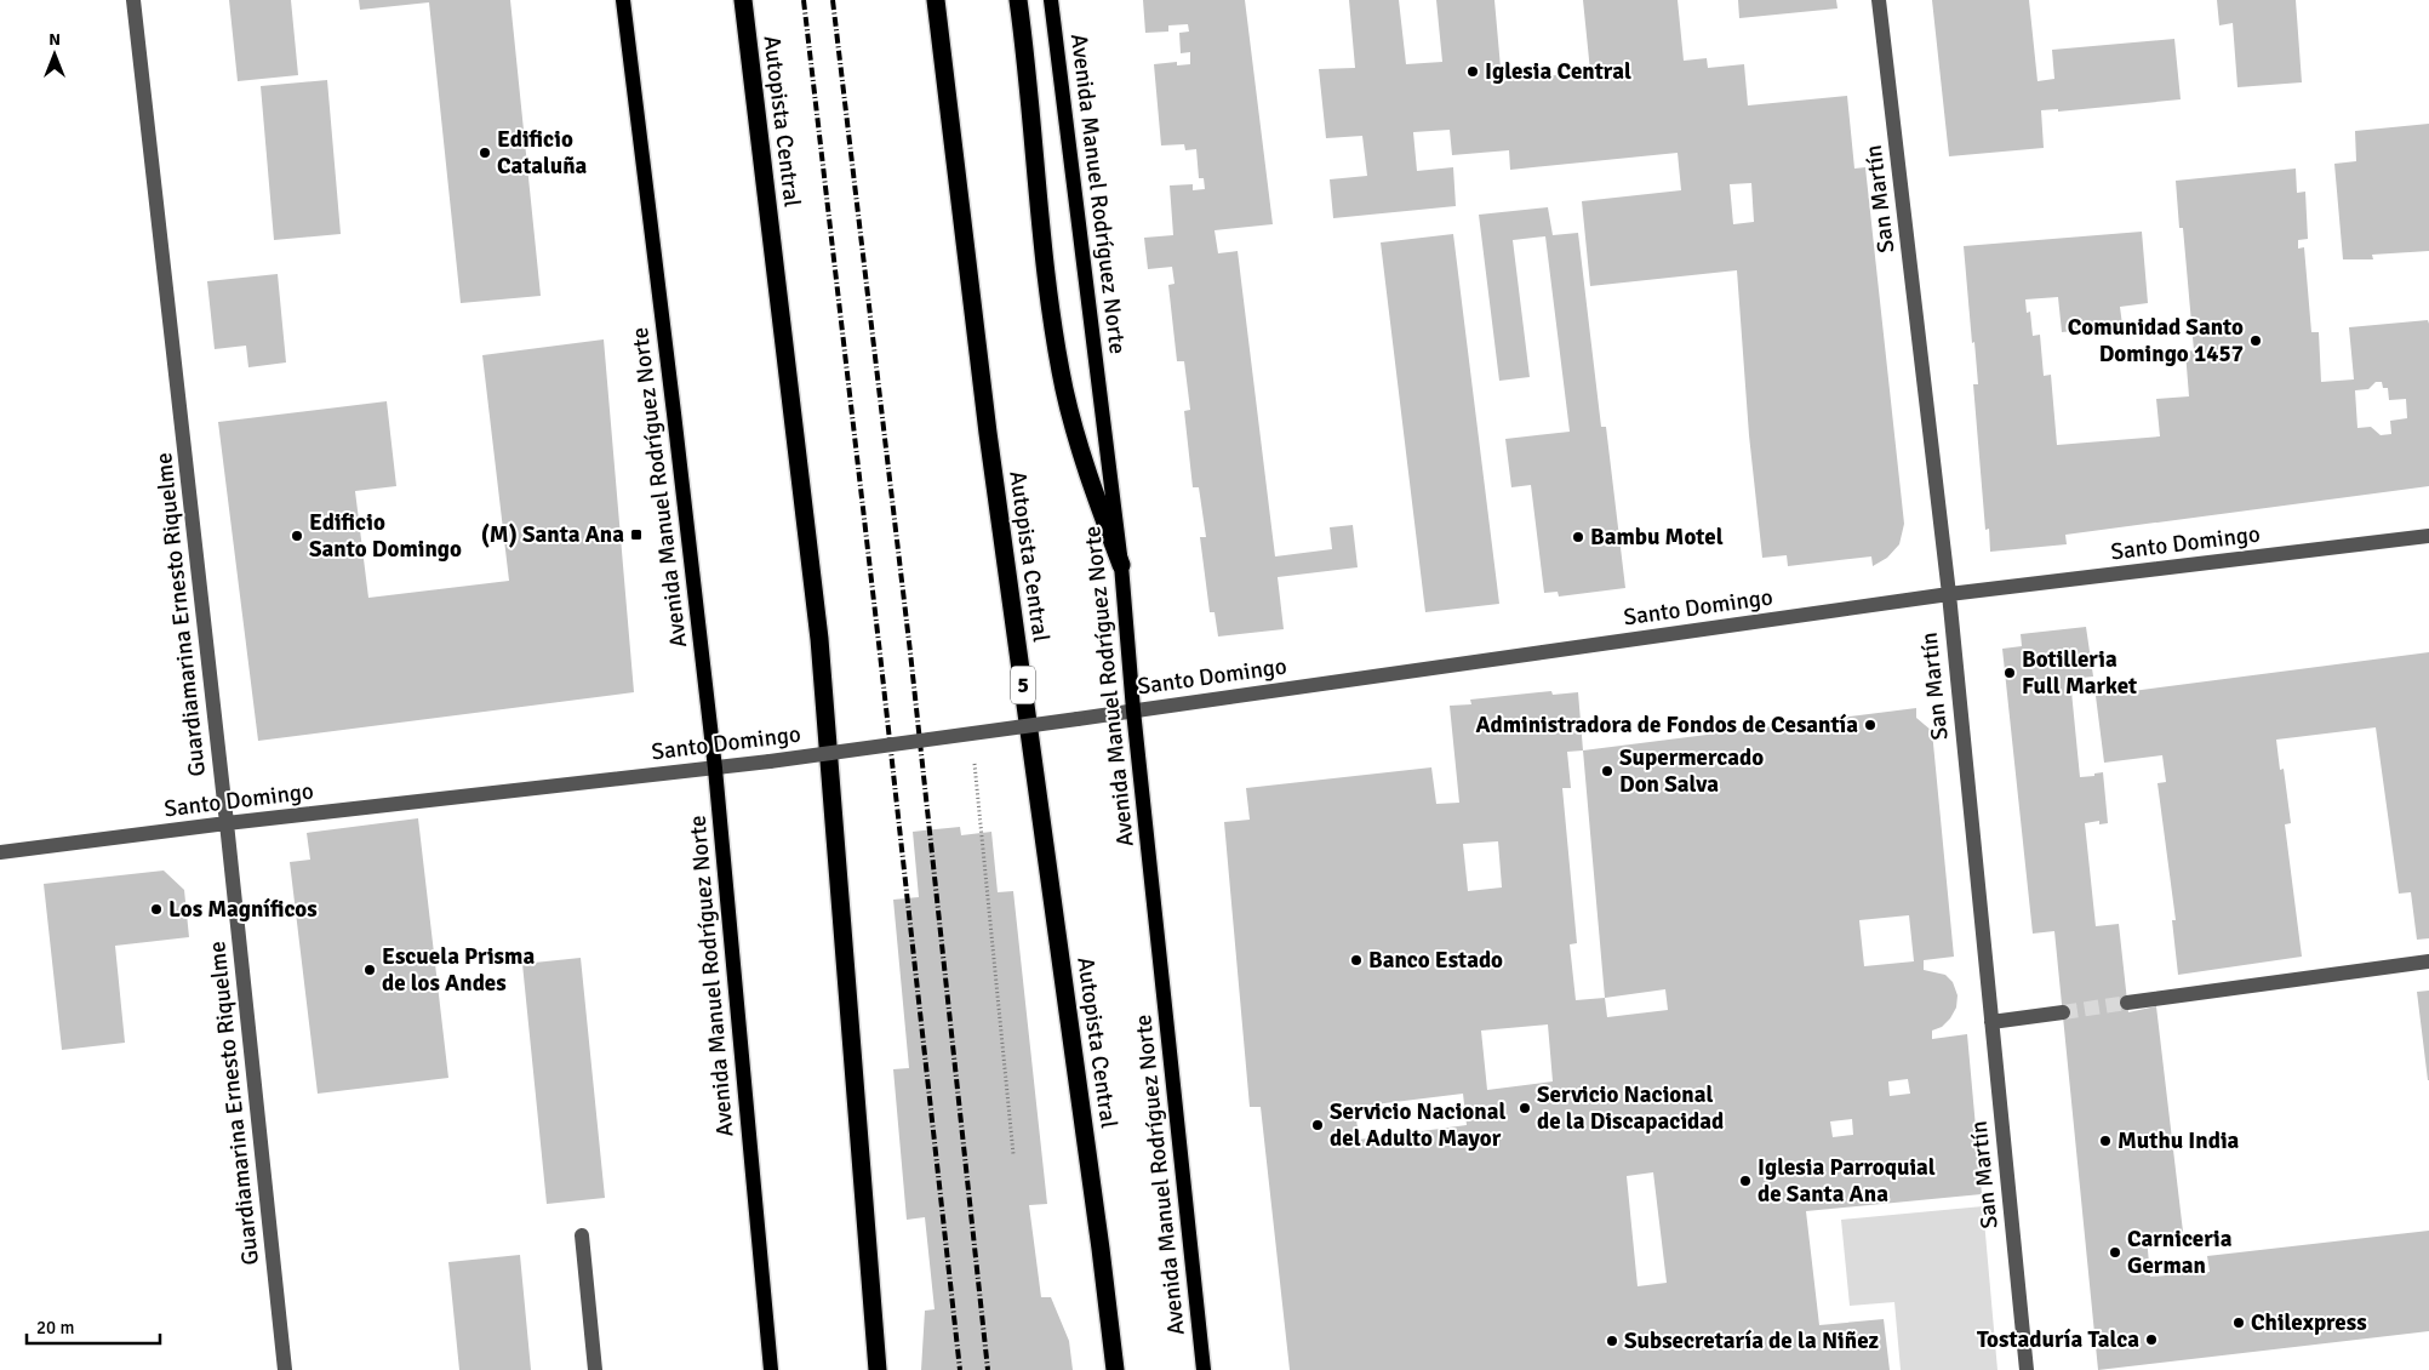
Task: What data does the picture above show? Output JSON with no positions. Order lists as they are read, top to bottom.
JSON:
{
  "streets": {
    "highway": ["Autopista Central", "5"],
    "main road": ["Avenida Manuel Rodríguez Norte"],
    "street": ["San Martín", "Santo Domingo", "Guardiamarina Ernesto Riquelme"]
  },
  "crossings": [
    ["Avenida Manuel Rodríguez Norte", "Santo Domingo"],
    ["San Martín", "Santo Domingo"],
    ["Santo Domingo", "Guardiamarina Ernesto Riquelme"]
  ],
  "places": {
    "other": [
      "Iglesia Central",
      "Edificio Cataluña",
      "Comunidad Santo Domingo 1457",
      "Edificio Santo Domingo",
      "Bambu Motel",
      "Botilleria Full Market",
      "Administradora de Fondos de Cesantía",
      "Supermercado Don Salva",
      "Los Magníficos",
      "Banco Estado",
      "Escuela Prisma de los Andes",
      "Servicio Nacional de la Discapacidad",
      "Servicio Nacional del Adulto Mayor",
      "Muthu India",
      "Iglesia Parroquial de Santa Ana",
      "Carniceria German",
      "Chilexpress",
      "Tostaduría Talca",
      "Subsecretaría de la Niñez"
    ],
    "transit": ["(M) Santa Ana"]
  },
  "scale_bar": "20 m",
  "north": "top"
}
